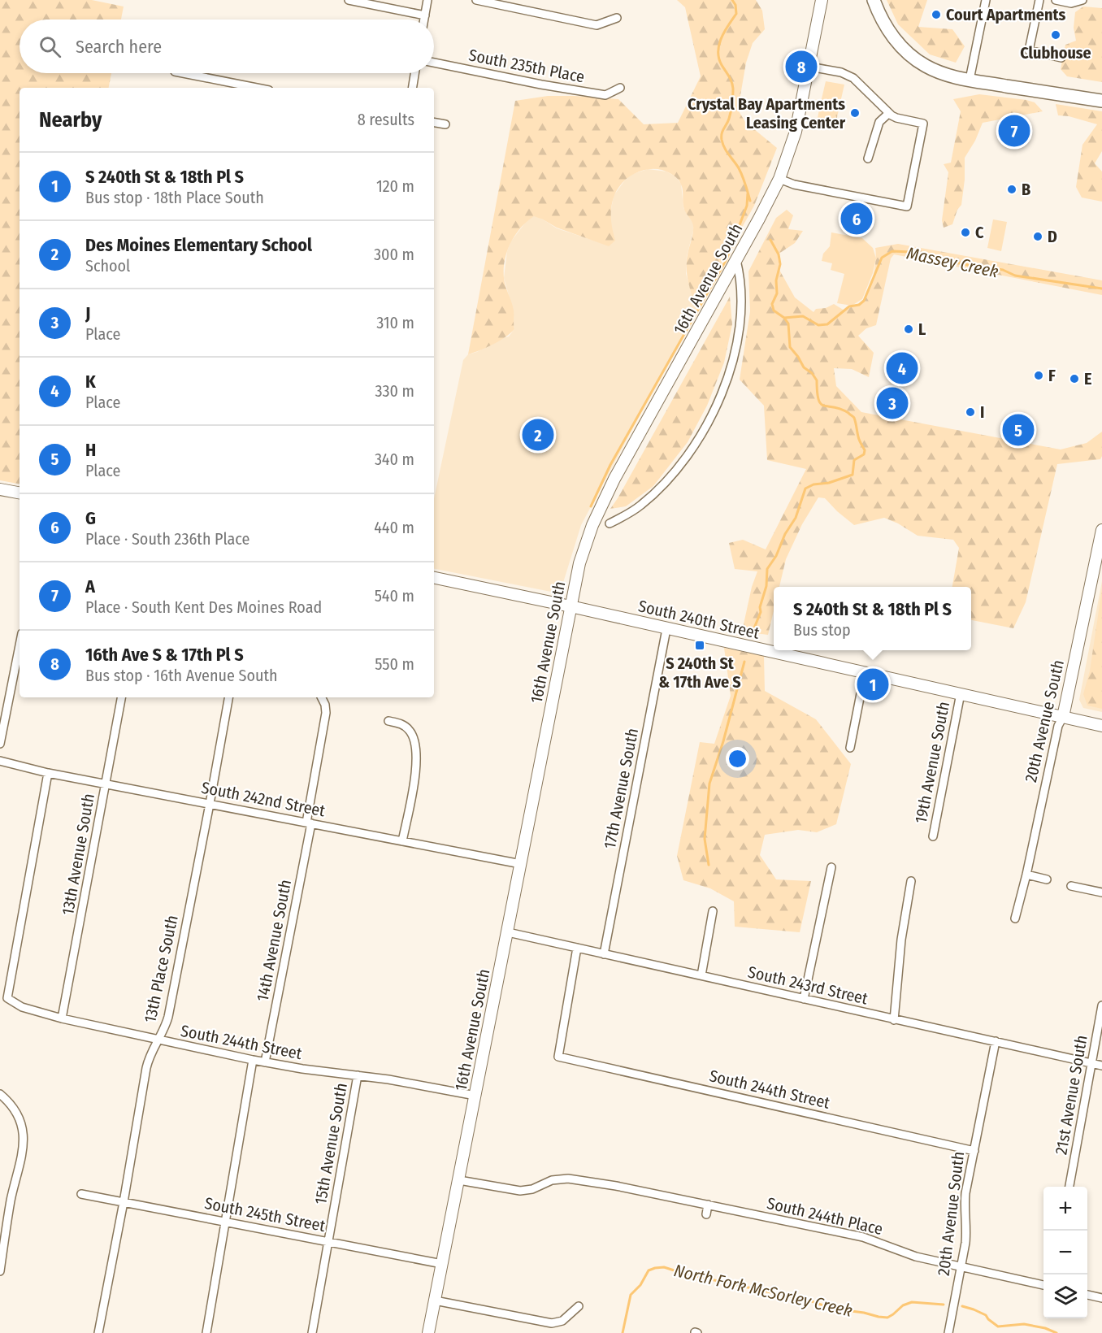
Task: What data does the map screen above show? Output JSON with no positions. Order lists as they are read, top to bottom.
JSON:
{
  "streets": {
    "main road": ["16th Avenue South", "South 240th Street", "20th Avenue South"],
    "street": [
      "South 235th Place",
      "19th Avenue South",
      "17th Avenue South",
      "South 242nd Street",
      "13th Avenue South",
      "14th Avenue South",
      "13th Place South",
      "South 243rd Street",
      "South 244th Street",
      "21st Avenue South",
      "15th Avenue South",
      "South 245th Street",
      "South 244th Place"
    ]
  },
  "crossings": [
    ["16th Avenue South", "South 240th Street"],
    ["16th Avenue South", "South 242nd Street"],
    ["16th Avenue South", "South 243rd Street"],
    ["16th Avenue South", "South 244th Street"],
    ["16th Avenue South", "South 245th Street"],
    ["16th Avenue South", "South 244th Place"],
    ["South 240th Street", "20th Avenue South"],
    ["South 240th Street", "19th Avenue South"],
    ["South 240th Street", "17th Avenue South"],
    ["20th Avenue South", "South 243rd Street"],
    ["20th Avenue South", "South 244th Street"],
    ["20th Avenue South", "South 244th Place"],
    ["17th Avenue South", "South 243rd Street"],
    ["South 242nd Street", "13th Avenue South"],
    ["South 242nd Street", "14th Avenue South"],
    ["South 242nd Street", "13th Place South"],
    ["South 242nd Street", "South 244th Street"],
    ["13th Avenue South", "South 244th Street"],
    ["14th Avenue South", "South 244th Street"],
    ["13th Place South", "South 244th Street"],
    ["13th Place South", "South 245th Street"],
    ["South 243rd Street", "South 244th Street"],
    ["South 243rd Street", "21st Avenue South"],
    ["South 244th Street", "15th Avenue South"],
    ["15th Avenue South", "South 245th Street"]
  ],
  "water": ["Massey Creek", "North Fork McSorley Creek"],
  "places": {
    "other": [
      "Court Apartments",
      "Clubhouse",
      "Crystal Bay Apartments Leasing Center",
      "B",
      "C",
      "D",
      "L",
      "F",
      "E",
      "I"
    ],
    "transit": ["S 240th St & 17th Ave S"]
  },
  "page": {
    "search": "Search here",
    "pins": [
      "8",
      "7",
      "6",
      "4",
      "3",
      "5",
      "2",
      "1"
    ],
    "heading": ["Nearby", "8 results"],
    "list": [
      {
        "mark": "1",
        "name": "S 240th St & 18th Pl S",
        "note": "Bus stop · 18th Place South",
        "value": "120 m"
      },
      {
        "mark": "2",
        "name": "Des Moines Elementary School",
        "note": "School",
        "value": "300 m"
      },
      {
        "mark": "3",
        "name": "J",
        "note": "Place",
        "value": "310 m"
      },
      {
        "mark": "4",
        "name": "K",
        "note": "Place",
        "value": "330 m"
      },
      {
        "mark": "5",
        "name": "H",
        "note": "Place",
        "value": "340 m"
      },
      {
        "mark": "6",
        "name": "G",
        "note": "Place · South 236th Place",
        "value": "440 m"
      },
      {
        "mark": "7",
        "name": "A",
        "note": "Place · South Kent Des Moines Road",
        "value": "540 m"
      },
      {
        "mark": "8",
        "name": "16th Ave S & 17th Pl S",
        "note": "Bus stop · 16th Avenue South",
        "value": "550 m"
      }
    ],
    "popup": ["S 240th St & 18th Pl S", "Bus stop"],
    "map_buttons": ["+", "−"]
  }
}
